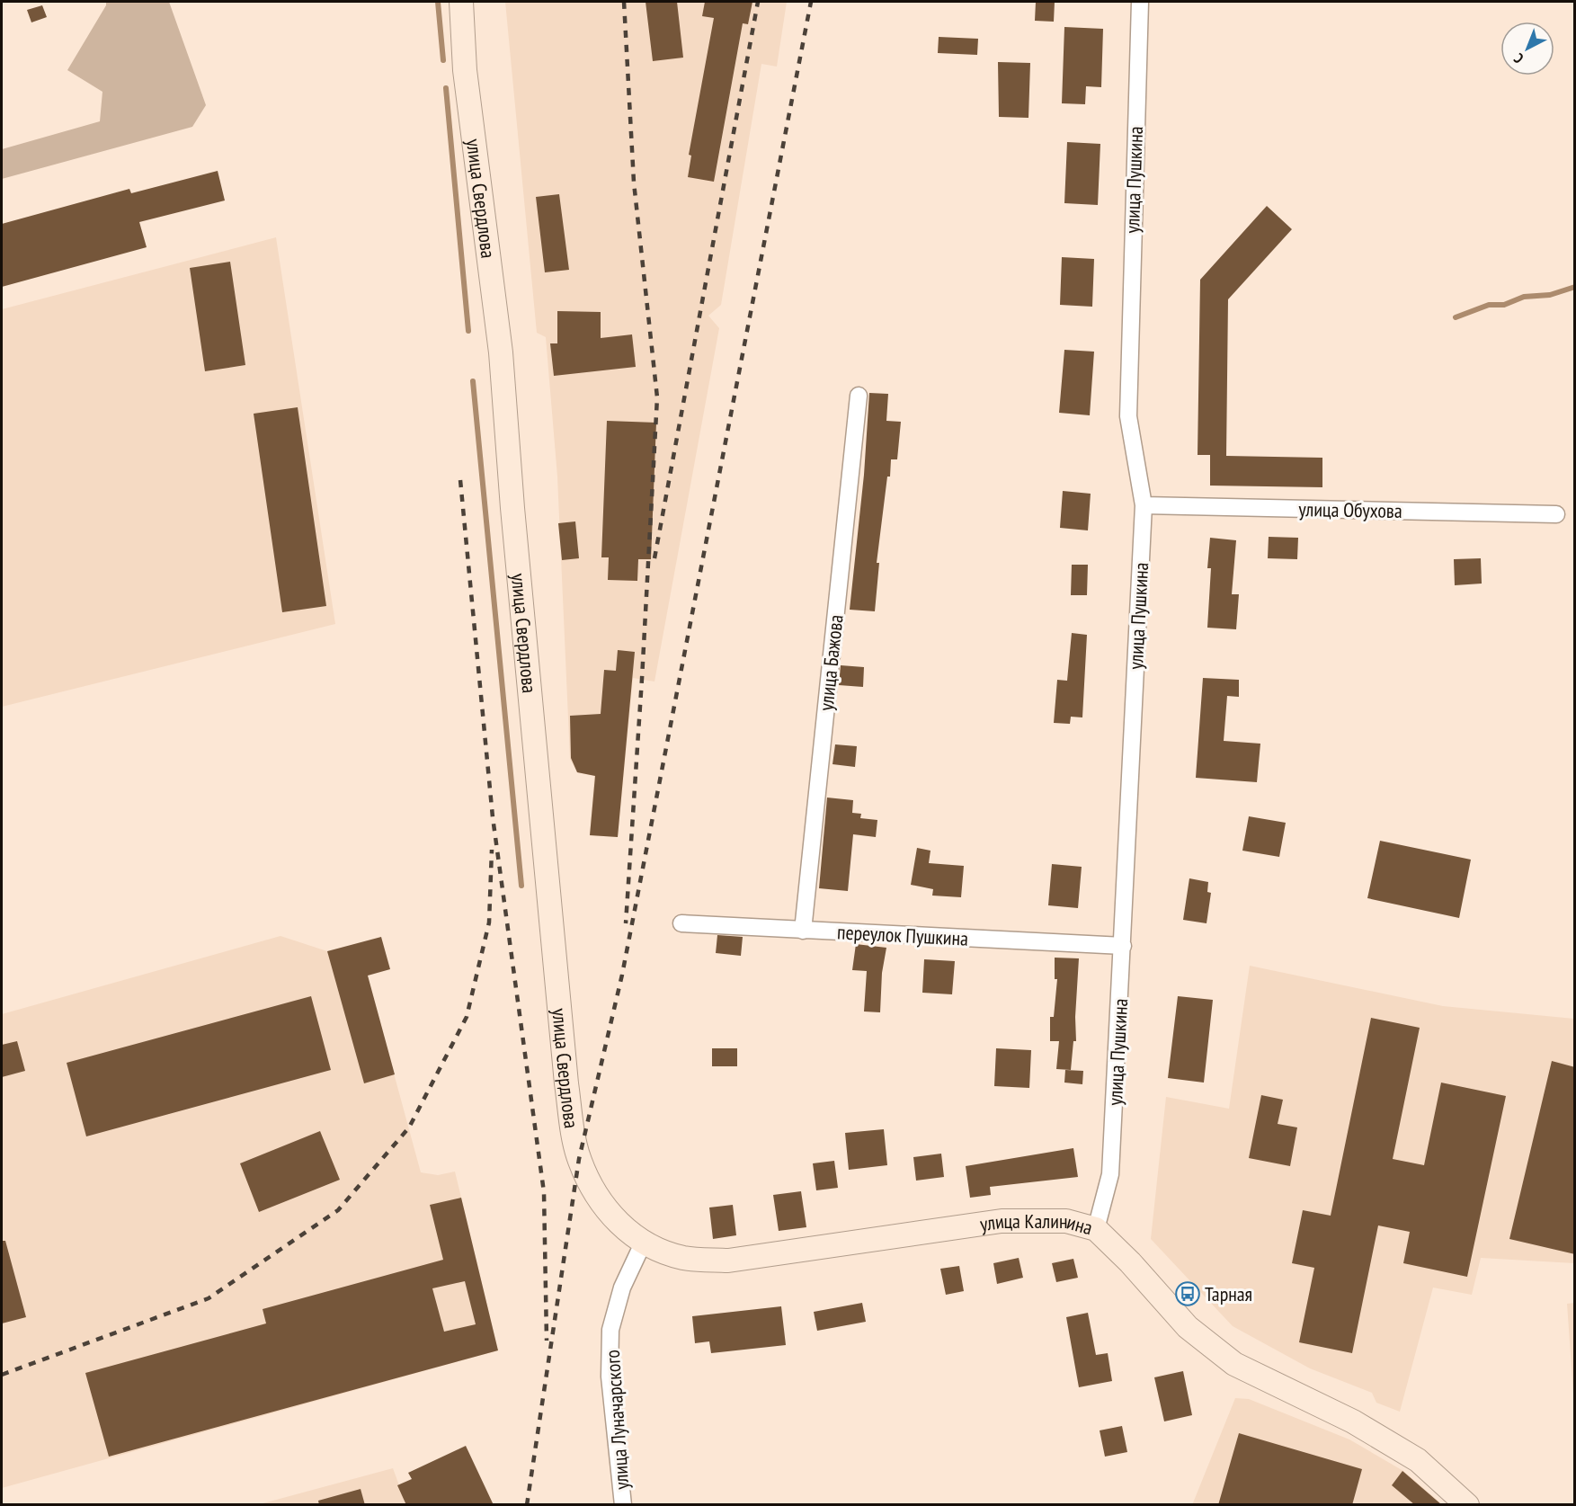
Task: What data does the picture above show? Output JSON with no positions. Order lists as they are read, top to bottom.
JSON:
{
  "streets": {
    "main road": ["улица Свердлова", "улица Калинина"],
    "street": [
      "улица Пушкина",
      "улица Обухова",
      "улица Бажова",
      "переулок Пушкина",
      "улица Луначарского"
    ]
  },
  "crossings": [
    ["улица Пушкина", "улица Обухова"],
    ["улица Пушкина", "переулок Пушкина"],
    ["улица Пушкина", "улица Калинина"],
    ["улица Свердлова", "улица Калинина"],
    ["улица Свердлова", "улица Луначарского"],
    ["улица Бажова", "переулок Пушкина"],
    ["улица Калинина", "улица Луначарского"]
  ],
  "places": {
    "bus stop": ["Тарная"]
  },
  "north": "bottom left"
}
